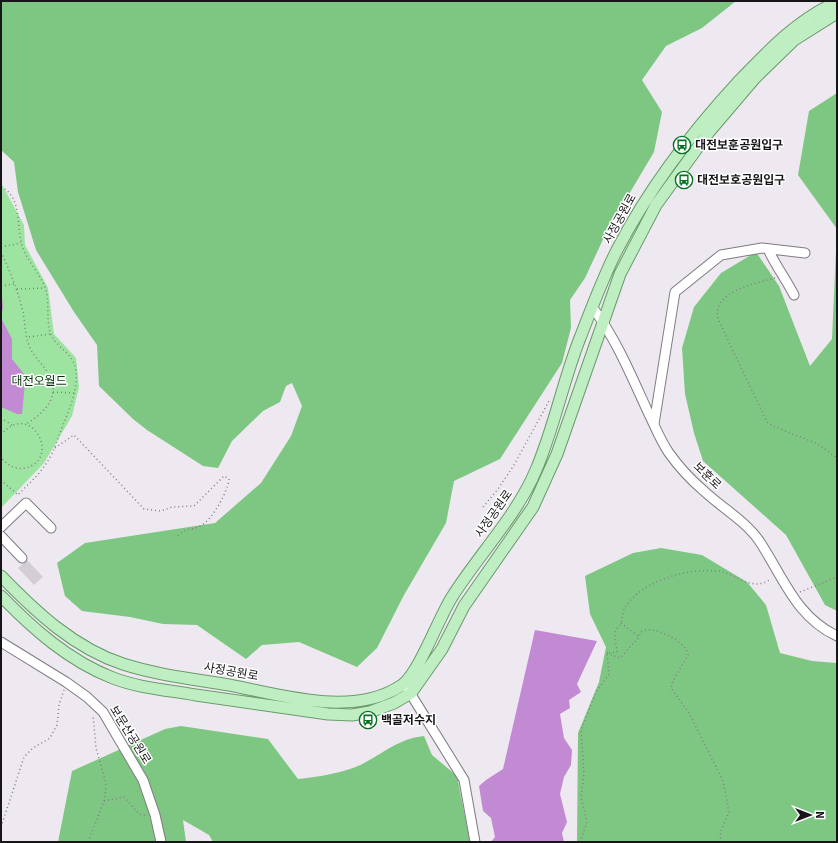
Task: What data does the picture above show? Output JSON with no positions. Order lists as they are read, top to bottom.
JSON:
{
  "streets": {
    "main road": ["사정공원로"],
    "street": ["보훈로", "보문산공원로"]
  },
  "crossings": [
    ["사정공원로", "보훈로"]
  ],
  "parks": ["대전오월드"],
  "places": {
    "bus stop": ["대전보훈공원입구", "대전보호공원입구", "백골저수지"]
  },
  "north": "right"
}
